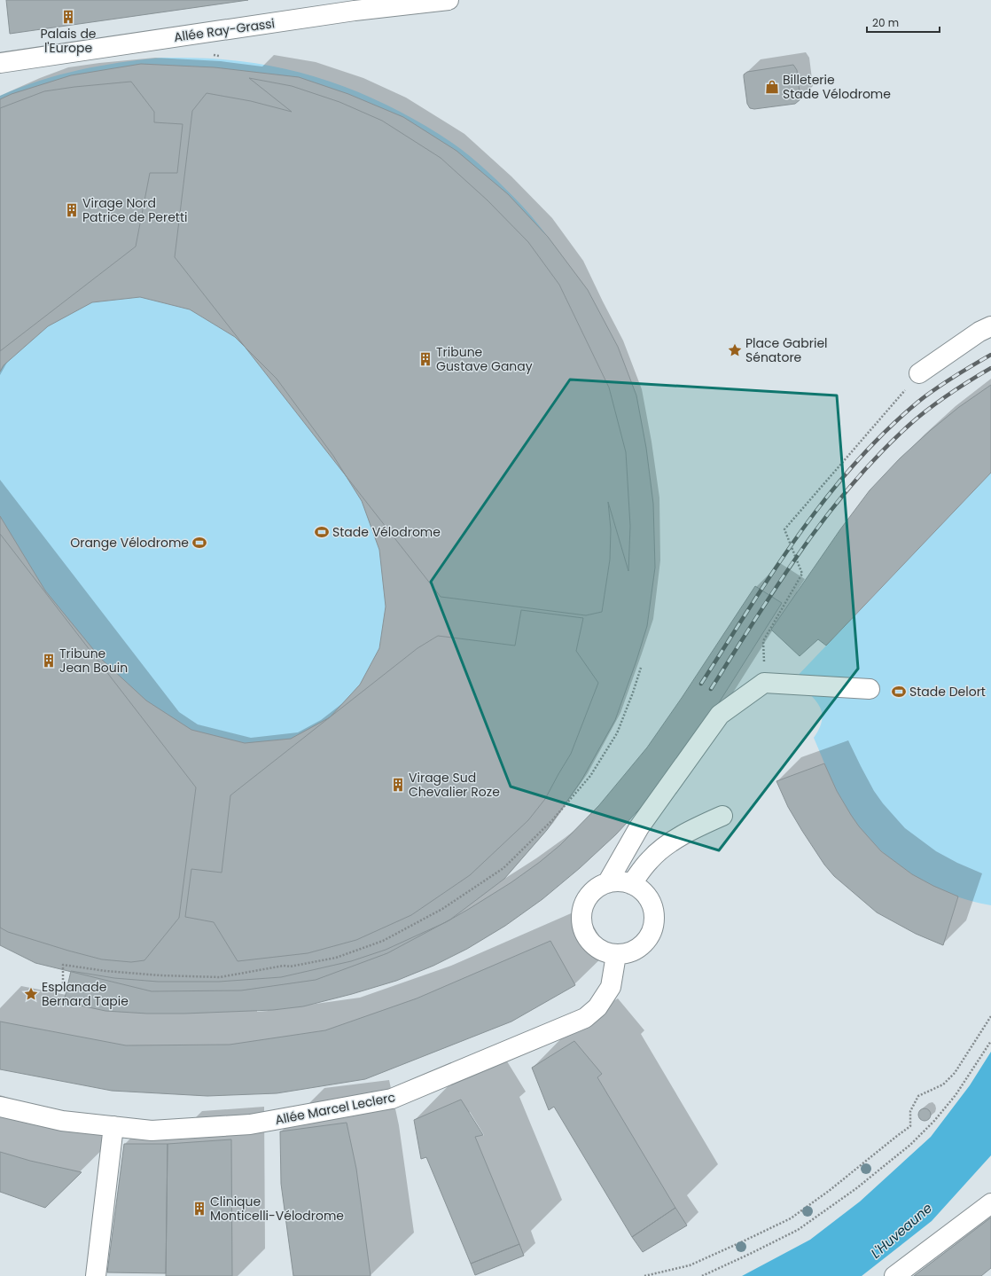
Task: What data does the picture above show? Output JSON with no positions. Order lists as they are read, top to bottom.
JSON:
{
  "streets": {
    "street": ["Allée Ray-Grassi", "Allée Marcel Leclerc"]
  },
  "water": ["L'Huveaune"],
  "places": {
    "building": [
      "Palais de l'Europe",
      "Virage Nord Patrice de Peretti",
      "Tribune Gustave Ganay",
      "Tribune Jean Bouin",
      "Virage Sud Chevalier Roze",
      "Clinique Monticelli-Vélodrome"
    ],
    "shop": ["Billeterie Stade Vélodrome"],
    "place": ["Place Gabriel Sénatore", "Esplanade Bernard Tapie"],
    "sports": ["Stade Vélodrome", "Orange Vélodrome", "Stade Delort"]
  },
  "scale_bar": "20 m"
}
